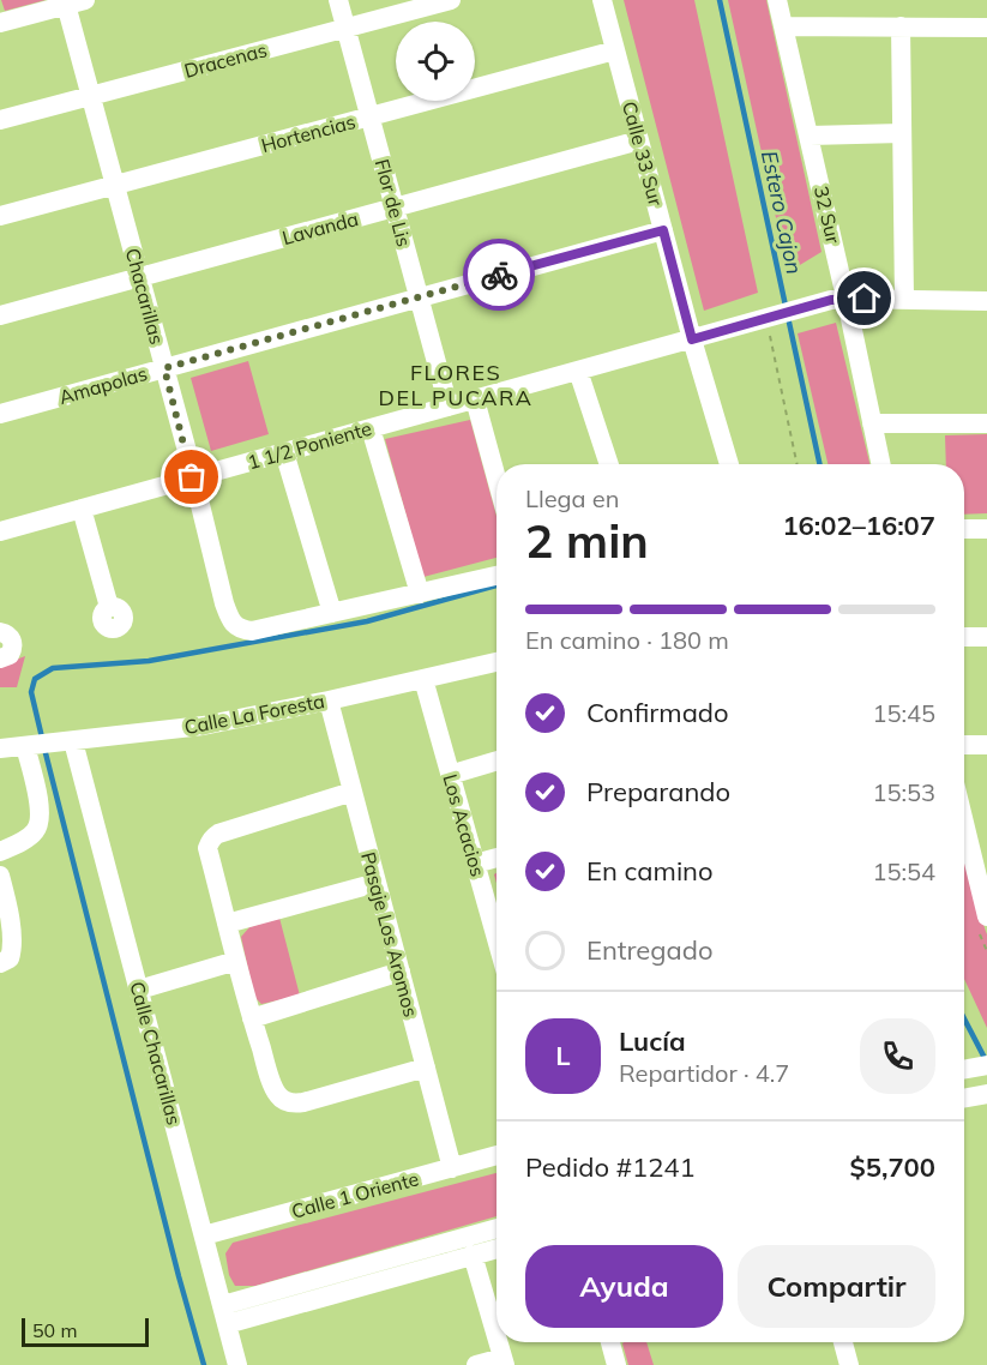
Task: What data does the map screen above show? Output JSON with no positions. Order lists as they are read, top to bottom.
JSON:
{
  "streets": {
    "street": [
      "Dracenas",
      "Hortencias",
      "Calle 33 Sur",
      "Flor de Lis",
      "32 Sur",
      "Lavanda",
      "Chacarillas",
      "Amapolas",
      "1 1/2 Poniente",
      "Calle La Foresta",
      "Los Acacios",
      "Pasaje Los Aromos",
      "Calle Chacarillas",
      "Calle 1 Oriente"
    ]
  },
  "crossings": [
    ["Dracenas", "Flor de Lis"],
    ["Dracenas", "Chacarillas"],
    ["Hortencias", "Calle 33 Sur"],
    ["Hortencias", "Flor de Lis"],
    ["Hortencias", "Chacarillas"],
    ["Calle 33 Sur", "Lavanda"],
    ["Calle 33 Sur", "Amapolas"],
    ["Calle 33 Sur", "1 1/2 Poniente"],
    ["Flor de Lis", "Lavanda"],
    ["Flor de Lis", "Amapolas"],
    ["Flor de Lis", "1 1/2 Poniente"],
    ["32 Sur", "1 1/2 Poniente"],
    ["Lavanda", "Chacarillas"],
    ["Chacarillas", "Amapolas"],
    ["Chacarillas", "1 1/2 Poniente"],
    ["Calle La Foresta", "Los Acacios"],
    ["Calle La Foresta", "Pasaje Los Aromos"],
    ["Calle La Foresta", "Calle Chacarillas"],
    ["Pasaje Los Aromos", "Calle 1 Oriente"],
    ["Calle Chacarillas", "Calle 1 Oriente"]
  ],
  "districts": ["FLORES DEL PUCARA"],
  "water": ["Estero Cajon"],
  "scale_bar": "50 m",
  "page": {
    "heading": ["2 min", "Llega en", "16:02–16:07"],
    "panel": [
      "Lucía",
      "Repartidor · 4.7",
      "Pedido #1241",
      "$5,700"
    ],
    "bar": "En camino · 180 m",
    "list": [
      ["Confirmado", "15:45"],
      ["Preparando", "15:53"],
      ["En camino", "15:54"],
      "Entregado"
    ],
    "round": "L",
    "buttons": ["Ayuda", "Compartir"],
    "scale": "50 m"
  }
}
